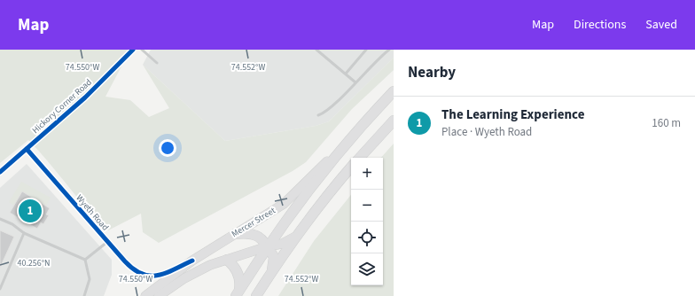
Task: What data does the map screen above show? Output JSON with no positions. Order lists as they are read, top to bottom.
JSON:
{
  "streets": {
    "main road": ["Mercer Street"],
    "street": ["Hickory Corner Road", "Wyeth Road"]
  },
  "crossings": [
    ["Hickory Corner Road", "Wyeth Road"],
    ["Wyeth Road", "Mercer Street"]
  ],
  "page": {
    "header": "Map",
    "nav": ["Map", "Directions", "Saved"],
    "heading": "Nearby",
    "list": [
      {
        "mark": "1",
        "name": "The Learning Experience",
        "note": "Place · Wyeth Road",
        "value": "160 m"
      }
    ],
    "map_buttons": ["+", "−"],
    "pins": "1"
  },
  "coordinates": ["74.550°W", "74.552°W", "40.256°N"]
}
